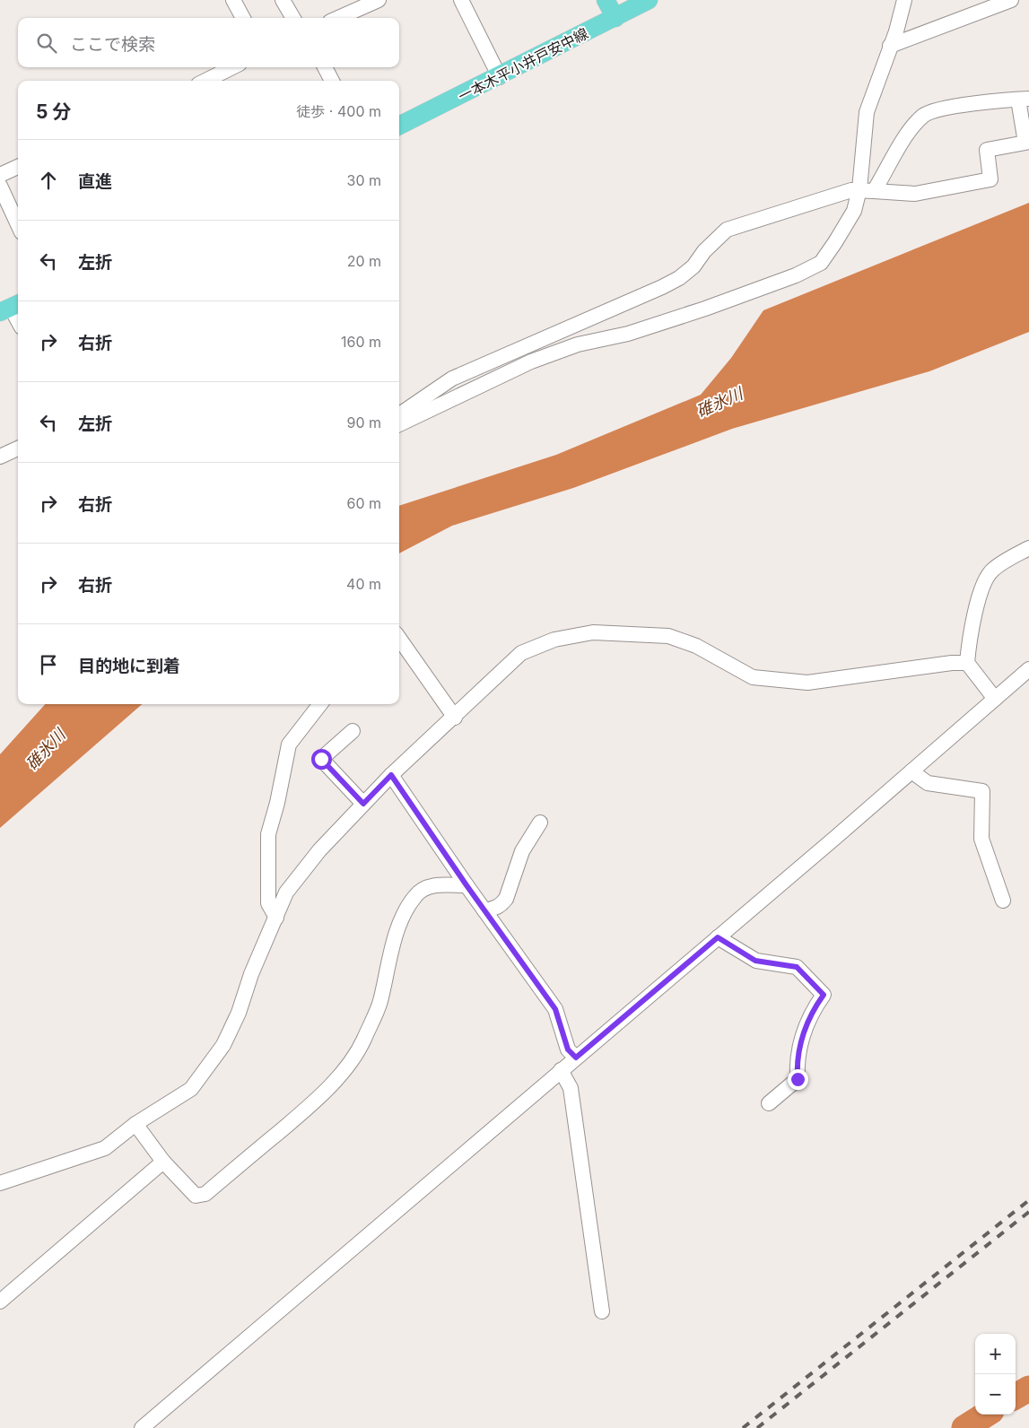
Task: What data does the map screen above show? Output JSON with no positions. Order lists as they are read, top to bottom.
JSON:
{
  "streets": {
    "main road": ["一本木平小井戸安中線"]
  },
  "water": ["碓氷川"],
  "page": {
    "search": "ここで検索",
    "heading": ["5 分", "徒歩 · 400 m"],
    "list": [
      ["直進", "30 m"],
      ["左折", "20 m"],
      ["右折", "160 m"],
      ["左折", "90 m"],
      ["右折", "60 m"],
      ["右折", "40 m"],
      "目的地に到着"
    ],
    "map_buttons": ["+", "−"]
  }
}
